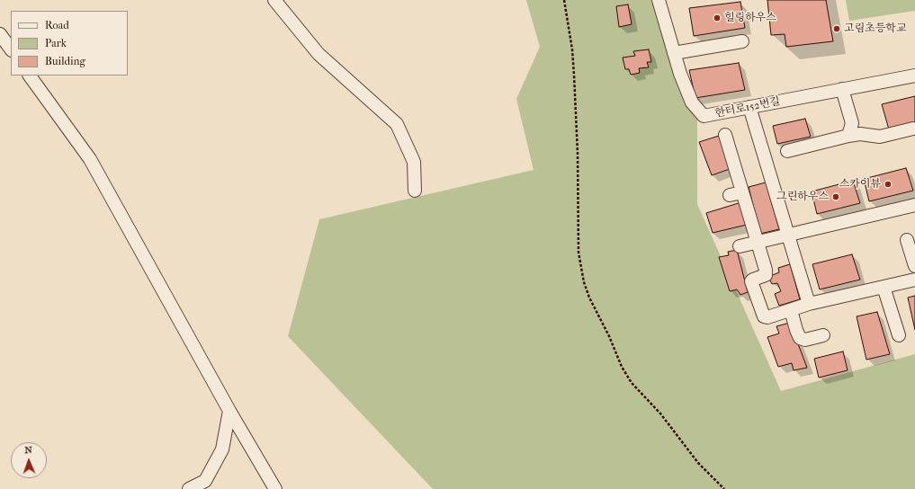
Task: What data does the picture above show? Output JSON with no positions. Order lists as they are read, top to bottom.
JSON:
{
  "streets": {
    "street": ["한터로152번길"]
  },
  "places": [
    "힐링하우스",
    "고림초등학교",
    "스카이뷰",
    "그린하우스"
  ],
  "legend": ["Road", "Park", "Building"],
  "north": "top"
}
